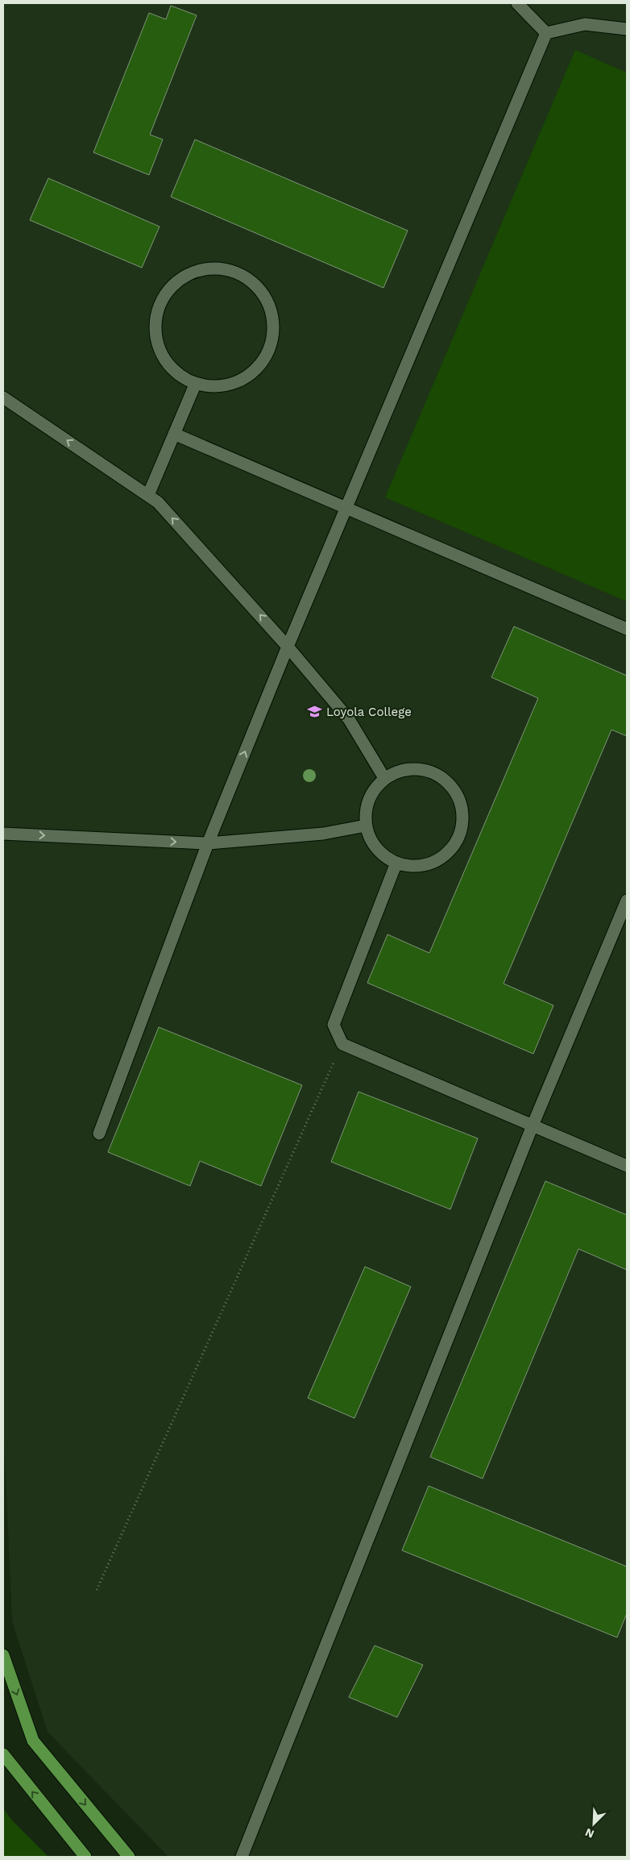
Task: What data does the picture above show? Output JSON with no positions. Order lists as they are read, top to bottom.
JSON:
{
  "places": {
    "school or university": ["Loyola College"]
  },
  "north": "bottom left"
}
